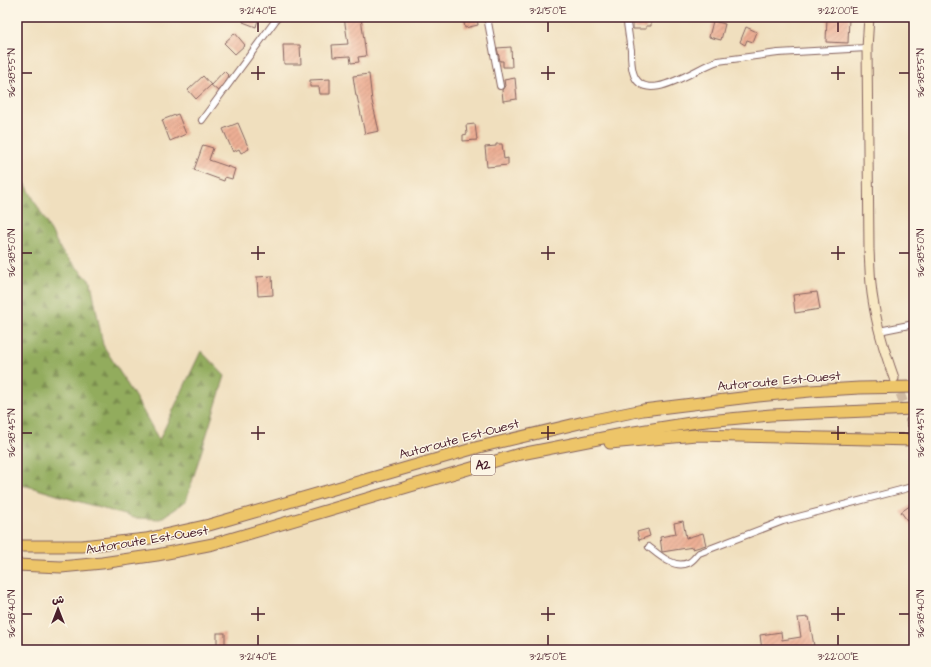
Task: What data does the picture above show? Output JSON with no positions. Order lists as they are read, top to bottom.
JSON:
{
  "streets": {
    "highway": ["Autoroute Est-Ouest", "A2"]
  },
  "north": "top",
  "coordinates": [
    "3°21'40\"E",
    "3°21'50\"E",
    "3°22'00\"E",
    "36°38'55\"N",
    "36°38'50\"N",
    "36°38'45\"N",
    "36°38'40\"N"
  ]
}
